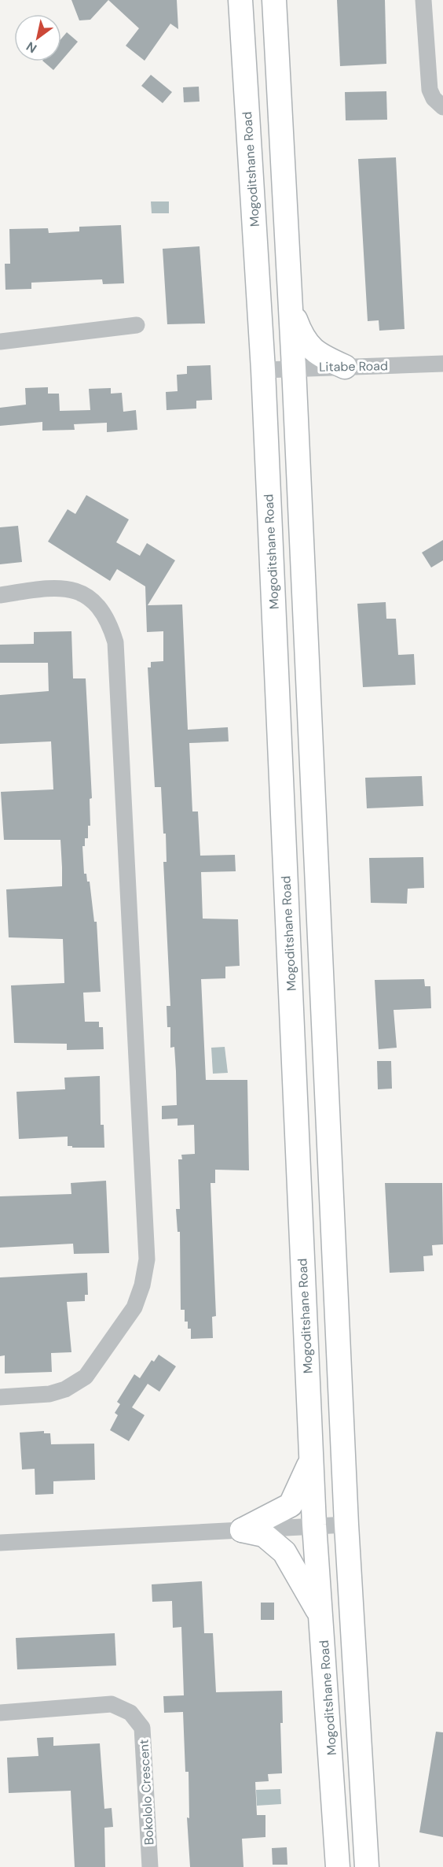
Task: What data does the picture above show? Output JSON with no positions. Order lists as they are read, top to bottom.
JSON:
{
  "streets": {
    "main road": ["Mogoditshane Road"],
    "street": ["Litabe Road", "Bokololo Crescent"]
  },
  "crossings": [
    ["Mogoditshane Road", "Litabe Road"]
  ],
  "north": "bottom left"
}
